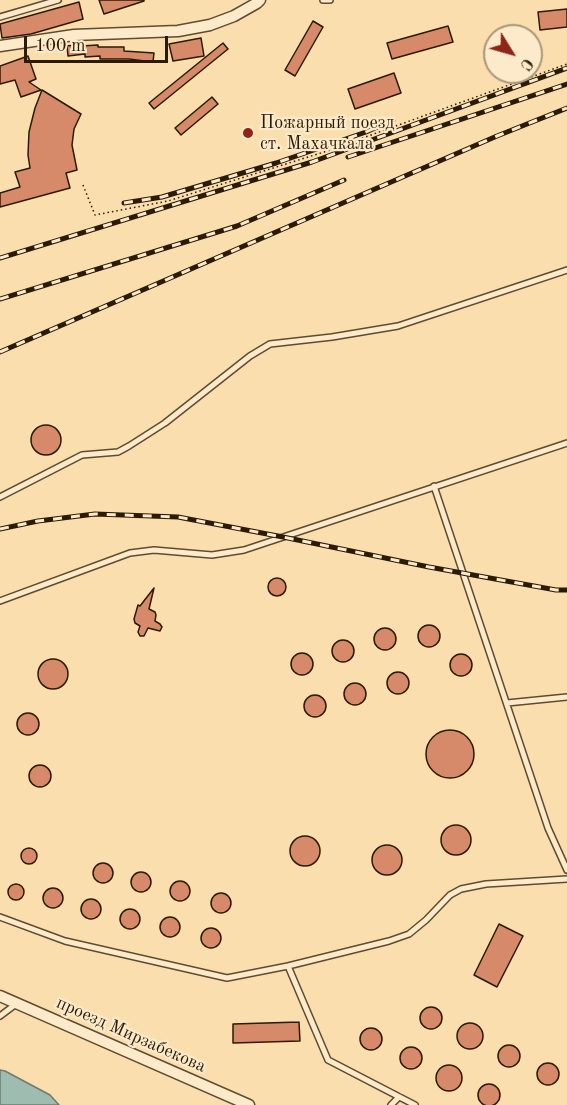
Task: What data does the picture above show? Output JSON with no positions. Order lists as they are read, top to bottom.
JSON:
{
  "streets": {
    "street": ["проезд Мирзабекова"]
  },
  "places": ["Пожарный поезд ст. Махачкала"],
  "scale_bar": "100 m",
  "north": "bottom right"
}
